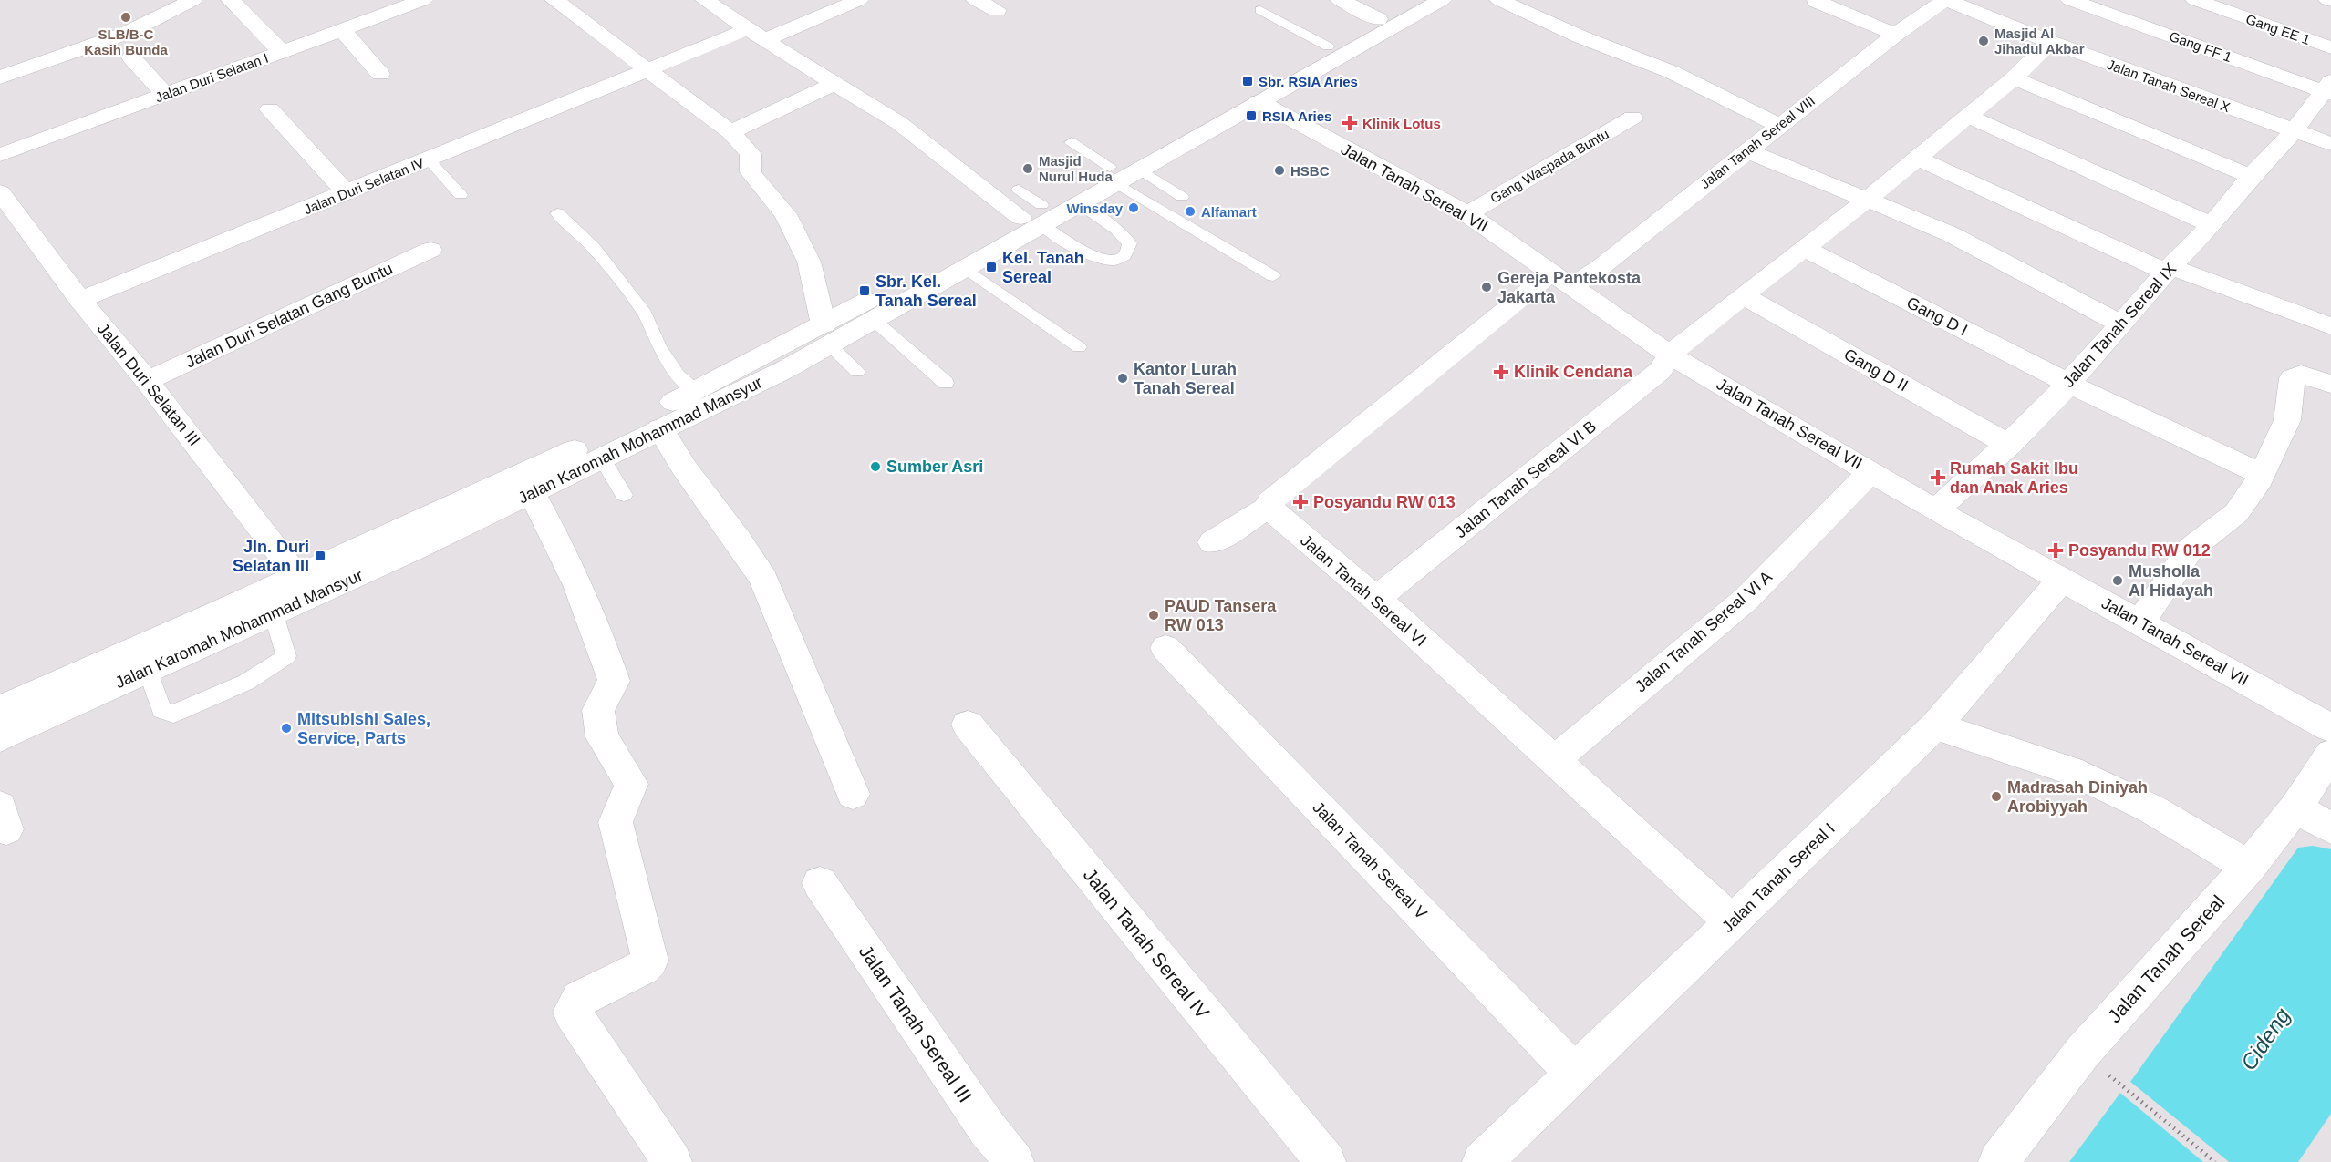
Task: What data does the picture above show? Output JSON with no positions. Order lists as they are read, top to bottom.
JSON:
{
  "streets": {
    "street": [
      "Gang EE 1",
      "Gang FF 1",
      "Jalan Duri Selatan I",
      "Jalan Tanah Sereal X",
      "Jalan Tanah Sereal VIII",
      "Gang Waspada Buntu",
      "Jalan Duri Selatan IV",
      "Jalan Tanah Sereal VII",
      "Jalan Duri Selatan Gang Buntu",
      "Gang D I",
      "Jalan Tanah Sereal IX",
      "Gang D II",
      "Jalan Duri Selatan III",
      "Jalan Karomah Mohammad Mansyur",
      "Jalan Tanah Sereal VI B",
      "Jalan Tanah Sereal VI",
      "Jalan Tanah Sereal VI A",
      "Jalan Tanah Sereal V",
      "Jalan Tanah Sereal I",
      "Jalan Tanah Sereal IV",
      "Jalan Tanah Sereal",
      "Jalan Tanah Sereal III"
    ]
  },
  "crossings": [
    ["Gang FF 1", "Jalan Tanah Sereal IX"],
    ["Jalan Tanah Sereal X", "Jalan Tanah Sereal VIII"],
    ["Jalan Tanah Sereal X", "Jalan Tanah Sereal IX"],
    ["Jalan Tanah Sereal X", "Jalan Tanah Sereal VI B"],
    ["Jalan Tanah Sereal VIII", "Jalan Tanah Sereal VII"],
    ["Gang Waspada Buntu", "Jalan Tanah Sereal VII"],
    ["Jalan Duri Selatan IV", "Jalan Duri Selatan III"],
    ["Jalan Tanah Sereal VII", "Jalan Tanah Sereal IX"],
    ["Jalan Tanah Sereal VII", "Jalan Karomah Mohammad Mansyur"],
    ["Jalan Tanah Sereal VII", "Jalan Tanah Sereal VI B"],
    ["Jalan Tanah Sereal VII", "Jalan Tanah Sereal VI A"],
    ["Jalan Tanah Sereal VII", "Jalan Tanah Sereal I"],
    ["Jalan Duri Selatan Gang Buntu", "Jalan Duri Selatan III"],
    ["Gang D I", "Jalan Tanah Sereal IX"],
    ["Gang D I", "Jalan Tanah Sereal VI B"],
    ["Jalan Tanah Sereal IX", "Gang D II"],
    ["Gang D II", "Jalan Tanah Sereal VI B"],
    ["Jalan Duri Selatan III", "Jalan Karomah Mohammad Mansyur"],
    ["Jalan Tanah Sereal VI B", "Jalan Tanah Sereal VI"],
    ["Jalan Tanah Sereal VI", "Jalan Tanah Sereal VI A"],
    ["Jalan Tanah Sereal VI", "Jalan Tanah Sereal I"],
    ["Jalan Tanah Sereal V", "Jalan Tanah Sereal I"]
  ],
  "water": ["Cideng"],
  "places": {
    "other": [
      "SLB/B-C Kasih Bunda",
      "Masjid Al Jihadul Akbar",
      "Masjid Nurul Huda",
      "HSBC",
      "Winsday",
      "Alfamart",
      "Gereja Pantekosta Jakarta",
      "Kantor Lurah Tanah Sereal",
      "Sumber Asri",
      "Musholla Al Hidayah",
      "PAUD Tansera RW 013",
      "Mitsubishi Sales, Service, Parts",
      "Madrasah Diniyah Arobiyyah"
    ],
    "transit": [
      "Sbr. RSIA Aries",
      "RSIA Aries",
      "Kel. Tanah Sereal",
      "Sbr. Kel. Tanah Sereal",
      "Jln. Duri Selatan III"
    ],
    "health": [
      "Klinik Lotus",
      "Klinik Cendana",
      "Rumah Sakit Ibu dan Anak Aries",
      "Posyandu RW 013",
      "Posyandu RW 012"
    ]
  }
}
